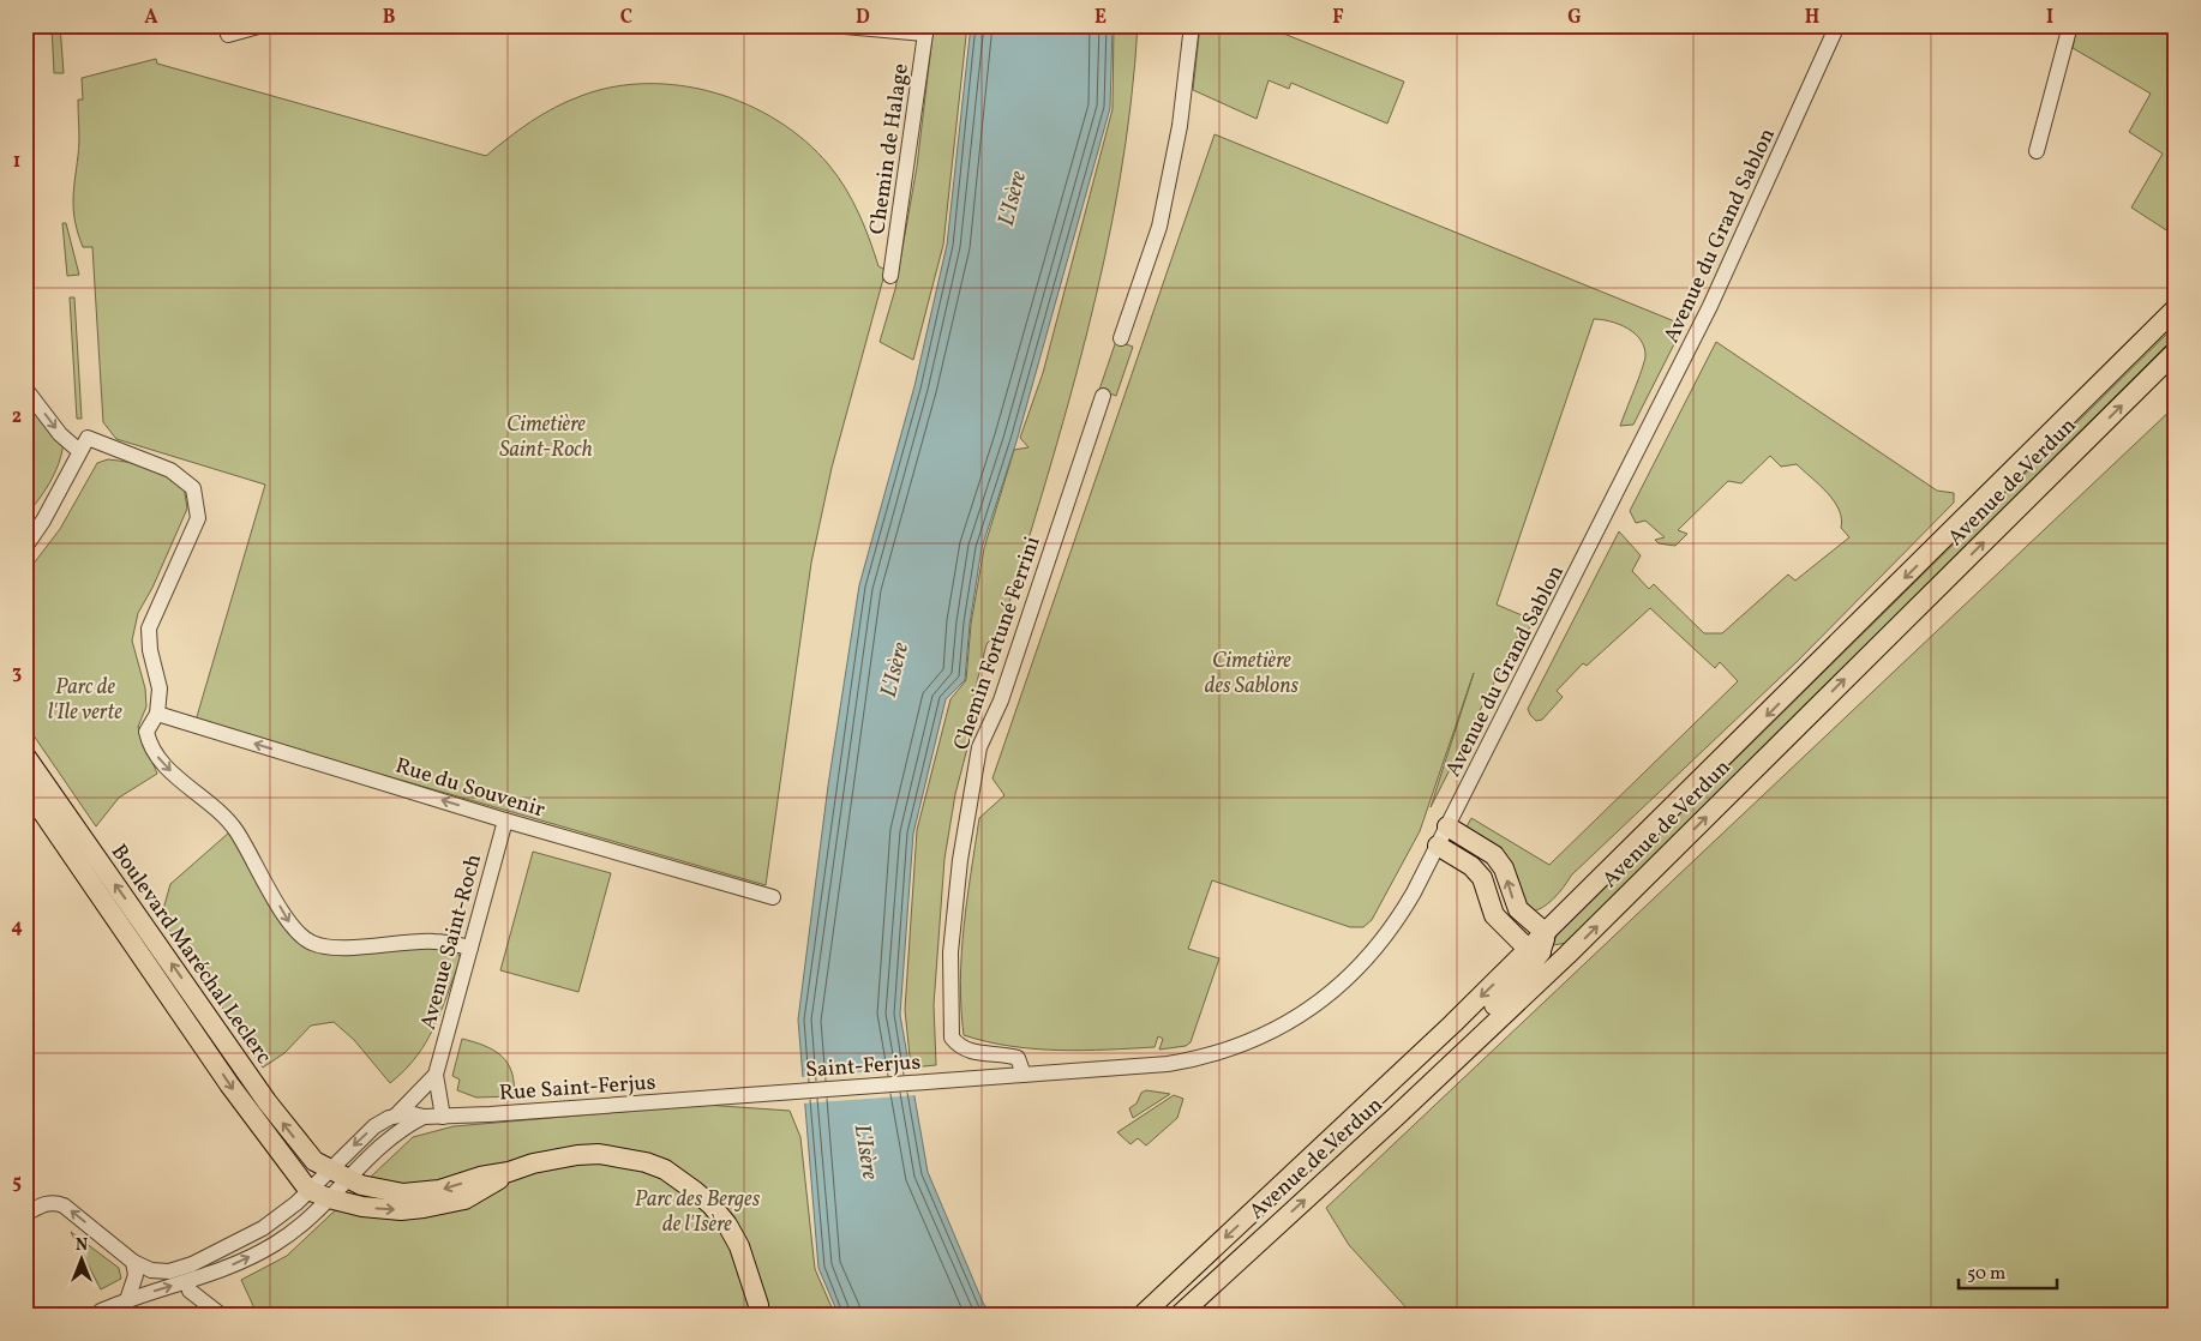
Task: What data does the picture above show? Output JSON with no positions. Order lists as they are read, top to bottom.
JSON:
{
  "streets": {
    "main road": ["Avenue de Verdun", "Boulevard Maréchal Leclerc"],
    "street": [
      "Chemin de Halage",
      "Avenue du Grand Sablon",
      "Chemin Fortuné Ferrini",
      "Rue du Souvenir",
      "Avenue Saint-Roch",
      "Saint-Ferjus",
      "Rue Saint-Ferjus"
    ]
  },
  "crossings": [
    ["Avenue du Grand Sablon", "Chemin Fortuné Ferrini"],
    ["Avenue du Grand Sablon", "Saint-Ferjus"],
    ["Rue du Souvenir", "Avenue Saint-Roch"],
    ["Avenue Saint-Roch", "Boulevard Maréchal Leclerc"],
    ["Avenue Saint-Roch", "Rue Saint-Ferjus"],
    ["Saint-Ferjus", "Rue Saint-Ferjus"]
  ],
  "one_way": ["Rue du Souvenir"],
  "water": ["L'Isère"],
  "parks": [
    "Cimetière Saint-Roch",
    "Cimetière des Sablons",
    "Parc de l'Ile verte",
    "Parc des Berges de l'Isère"
  ],
  "scale_bar": "50 m",
  "north": "top",
  "grid": {
    "columns": [
      "A",
      "B",
      "C",
      "D",
      "E",
      "F",
      "G",
      "H",
      "I"
    ],
    "rows": [
      "1",
      "2",
      "3",
      "4",
      "5"
    ]
  }
}
